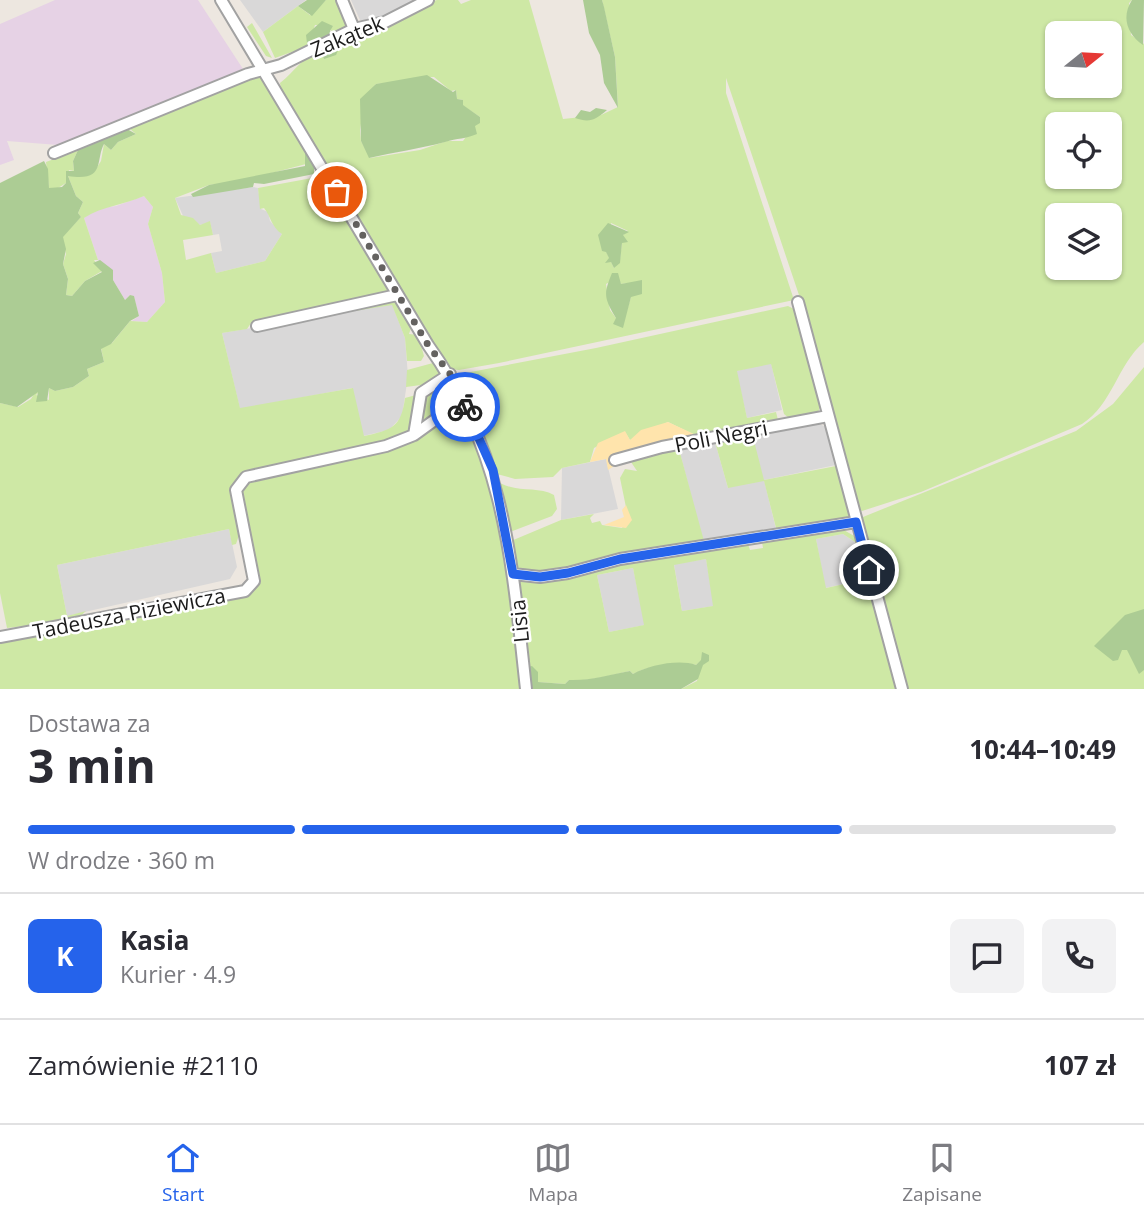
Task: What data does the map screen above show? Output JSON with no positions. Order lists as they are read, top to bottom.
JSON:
{
  "streets": {
    "street": [
      "Zakątek",
      "Poli Negri",
      "Tadeusza Piziewicza",
      "Lisia"
    ]
  },
  "crossings": [
    ["Zakątek", "Lisia"]
  ],
  "north": "right",
  "page": {
    "heading": ["3 min", "Dostawa za", "10:44–10:49"],
    "panel": [
      "Kasia",
      "Kurier · 4.9",
      "Zamówienie #2110",
      "107 zł"
    ],
    "bar": "W drodze · 360 m",
    "round": "K",
    "tabs": ["Start", "Mapa", "Zapisane"]
  }
}
